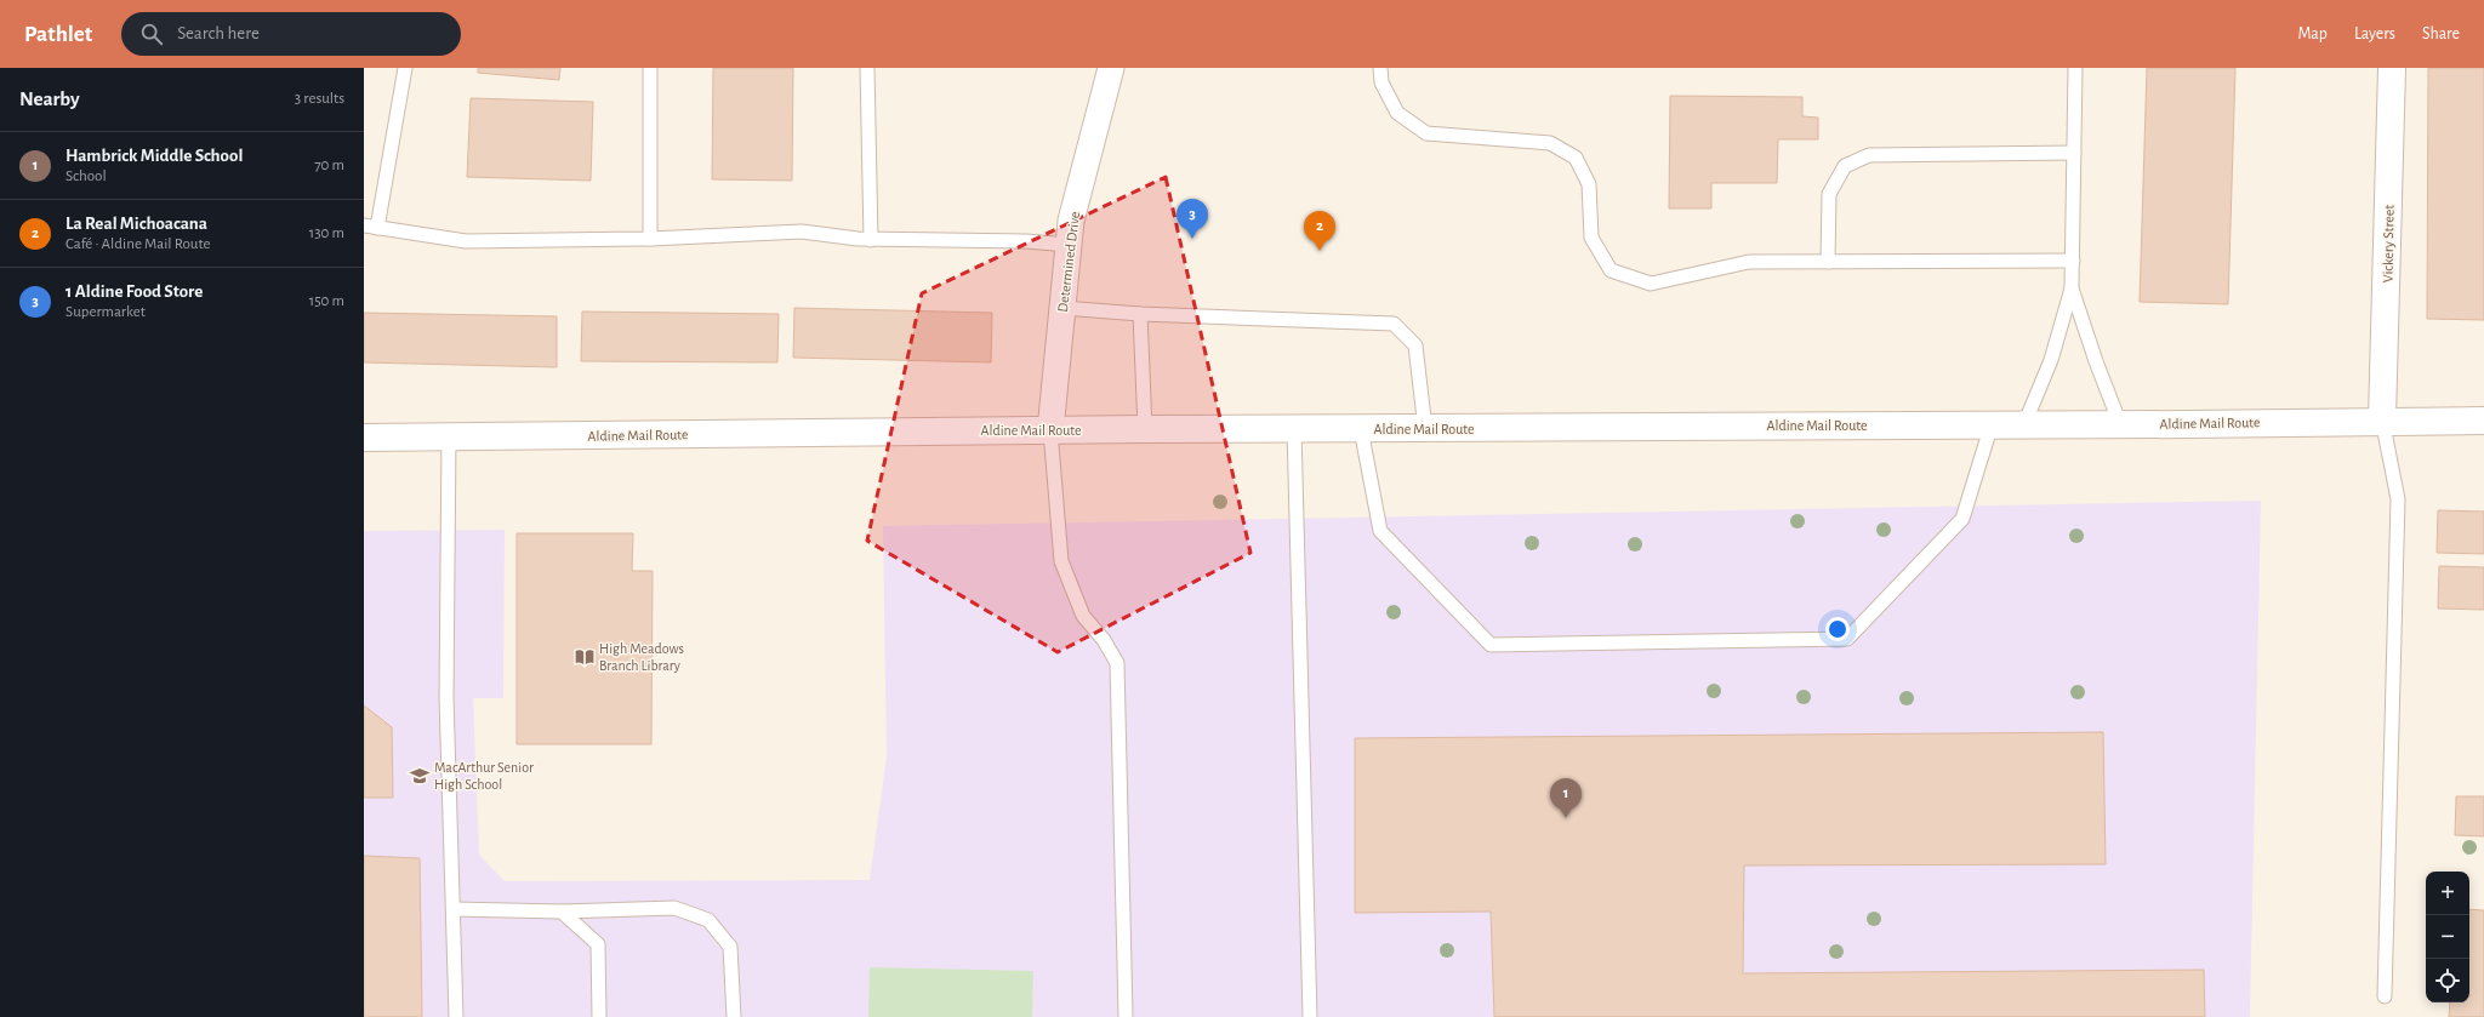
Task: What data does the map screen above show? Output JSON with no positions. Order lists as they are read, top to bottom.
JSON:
{
  "streets": {
    "main road": ["Vickery Street", "Aldine Mail Route"],
    "street": ["Determined Drive"]
  },
  "crossings": [
    ["Vickery Street", "Aldine Mail Route"],
    ["Determined Drive", "Aldine Mail Route"]
  ],
  "places": {
    "library": ["High Meadows Branch Library"],
    "school or university": ["MacArthur Senior High School"]
  },
  "page": {
    "header": "Pathlet",
    "search": "Search here",
    "nav": ["Map", "Layers", "Share"],
    "heading": ["Nearby", "3 results"],
    "list": [
      {
        "mark": "1",
        "name": "Hambrick Middle School",
        "note": "School",
        "value": "70 m"
      },
      {
        "mark": "2",
        "name": "La Real Michoacana",
        "note": "Café · Aldine Mail Route",
        "value": "130 m"
      },
      {
        "mark": "3",
        "name": "1 Aldine Food Store",
        "note": "Supermarket",
        "value": "150 m"
      }
    ],
    "pins": ["3", "2", "1"],
    "map_buttons": ["+", "−"]
  }
}
